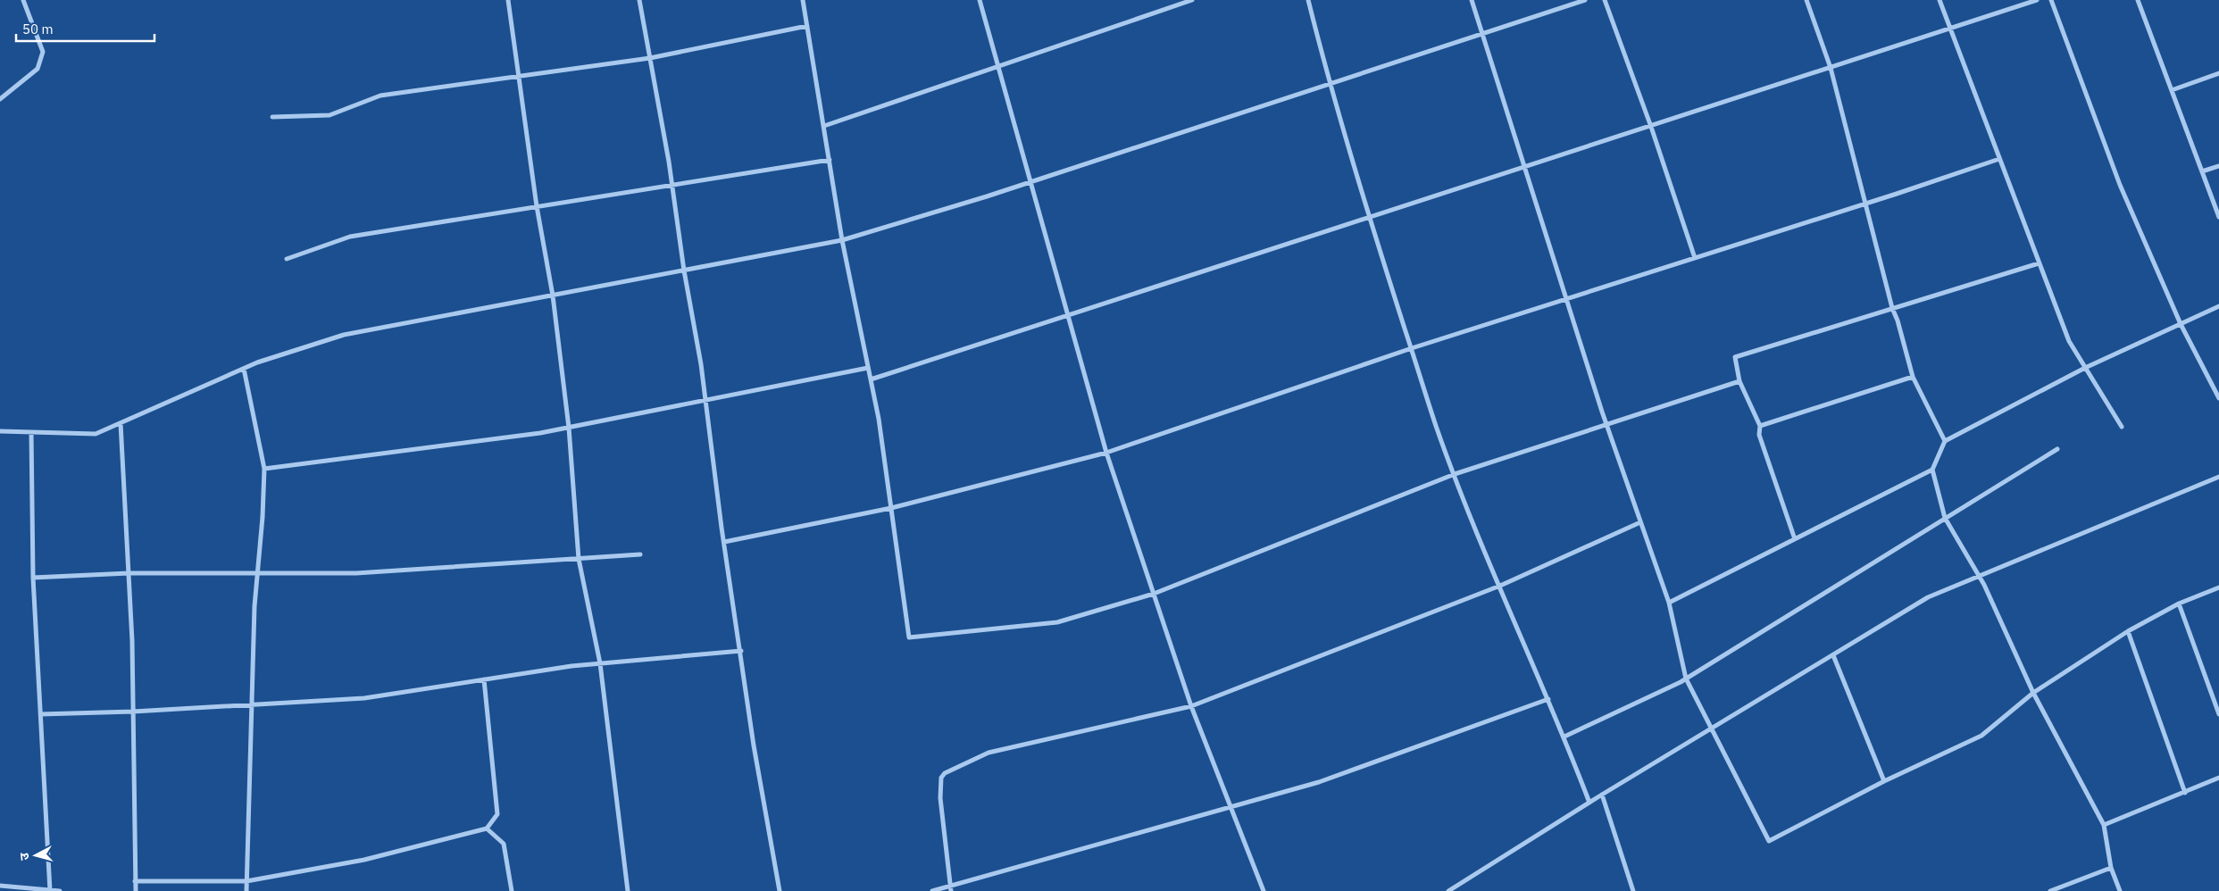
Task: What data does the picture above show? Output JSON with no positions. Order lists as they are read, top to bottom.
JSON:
{
  "scale_bar": "50 m",
  "north": "left"
}
